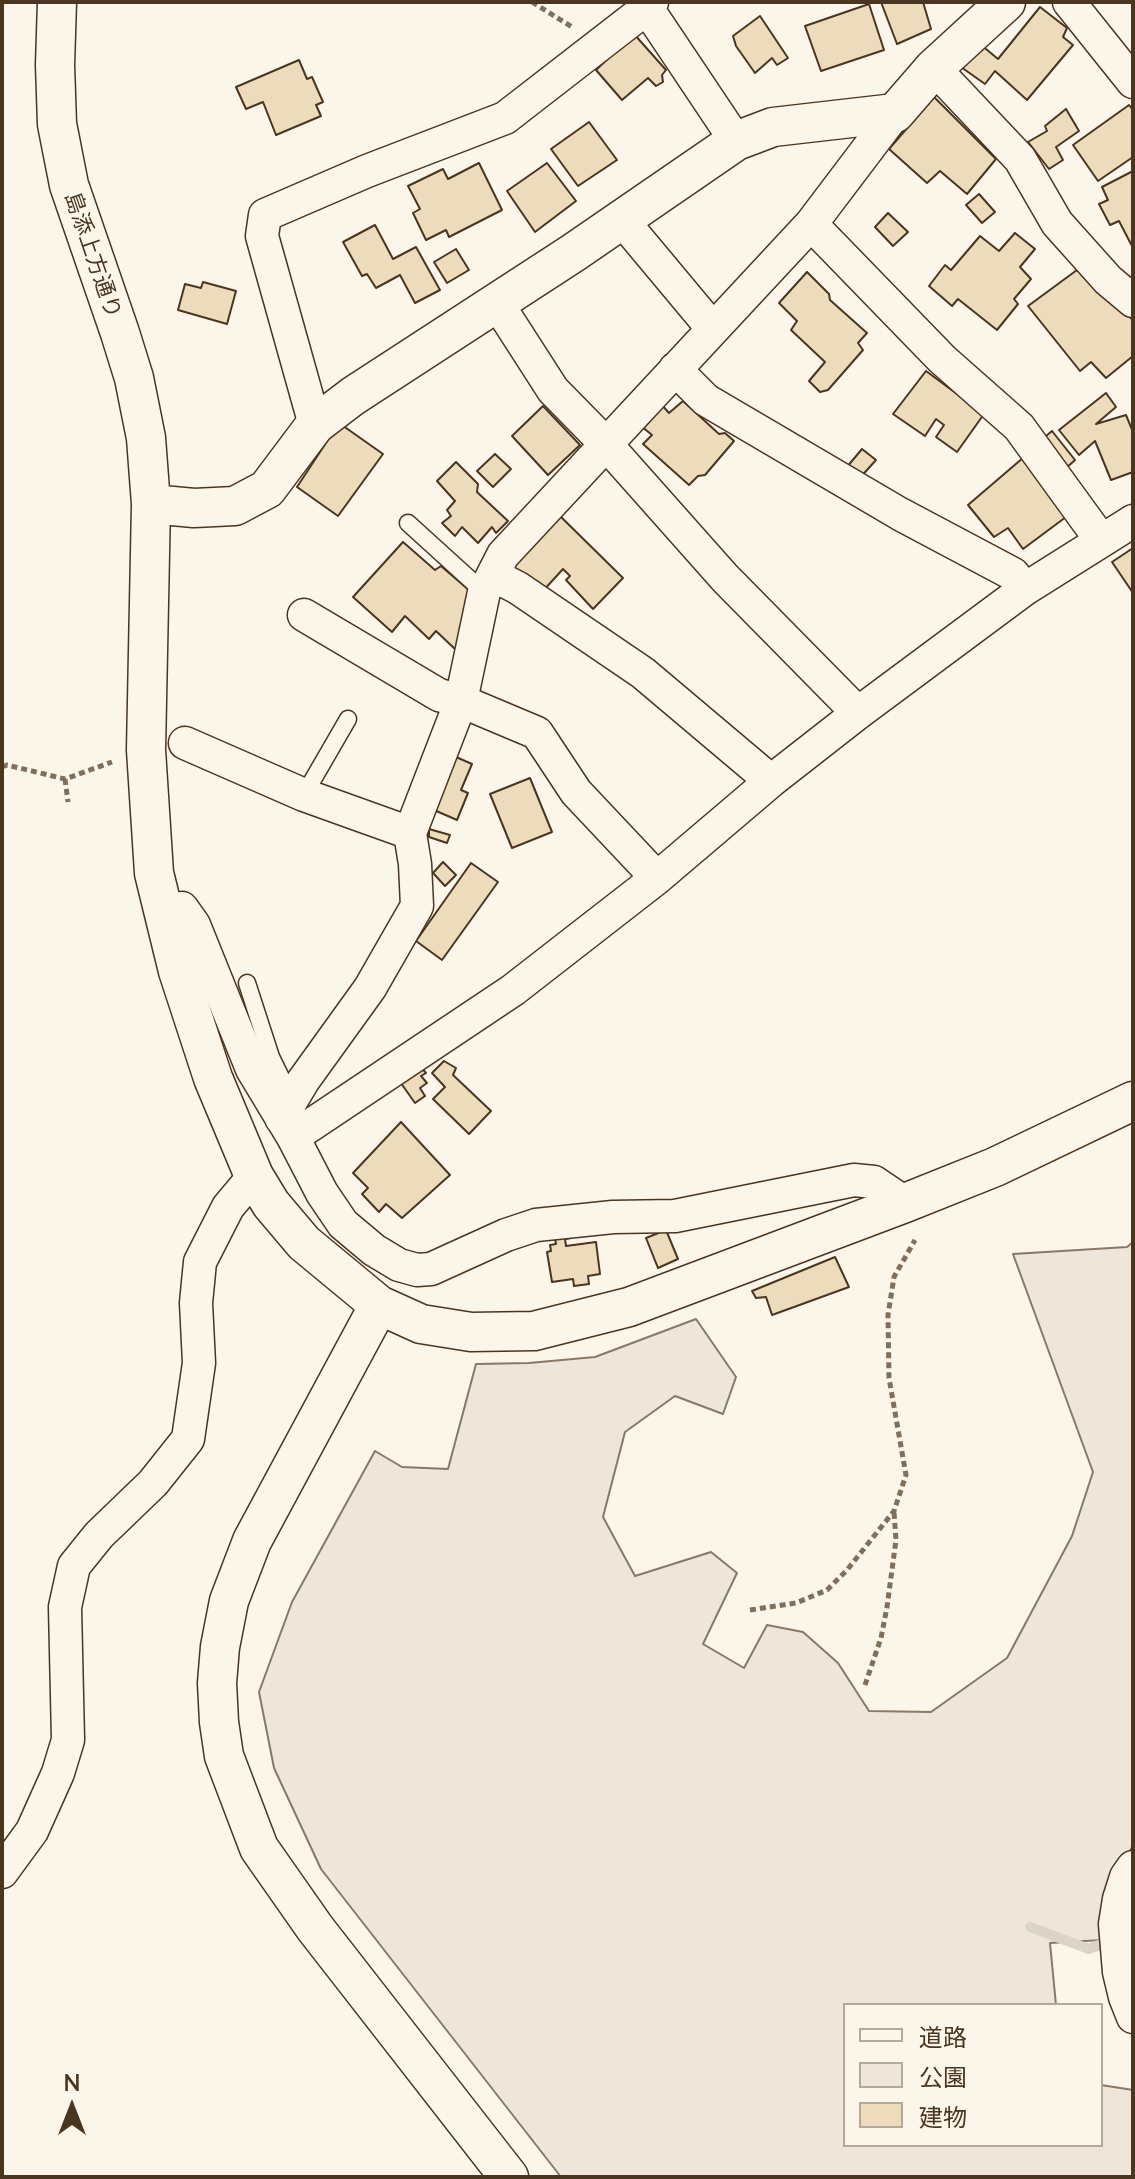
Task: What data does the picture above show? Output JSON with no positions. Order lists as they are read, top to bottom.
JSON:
{
  "streets": {
    "street": ["島添上方通り"]
  },
  "legend": ["道路", "公園", "建物"],
  "north": "top"
}
